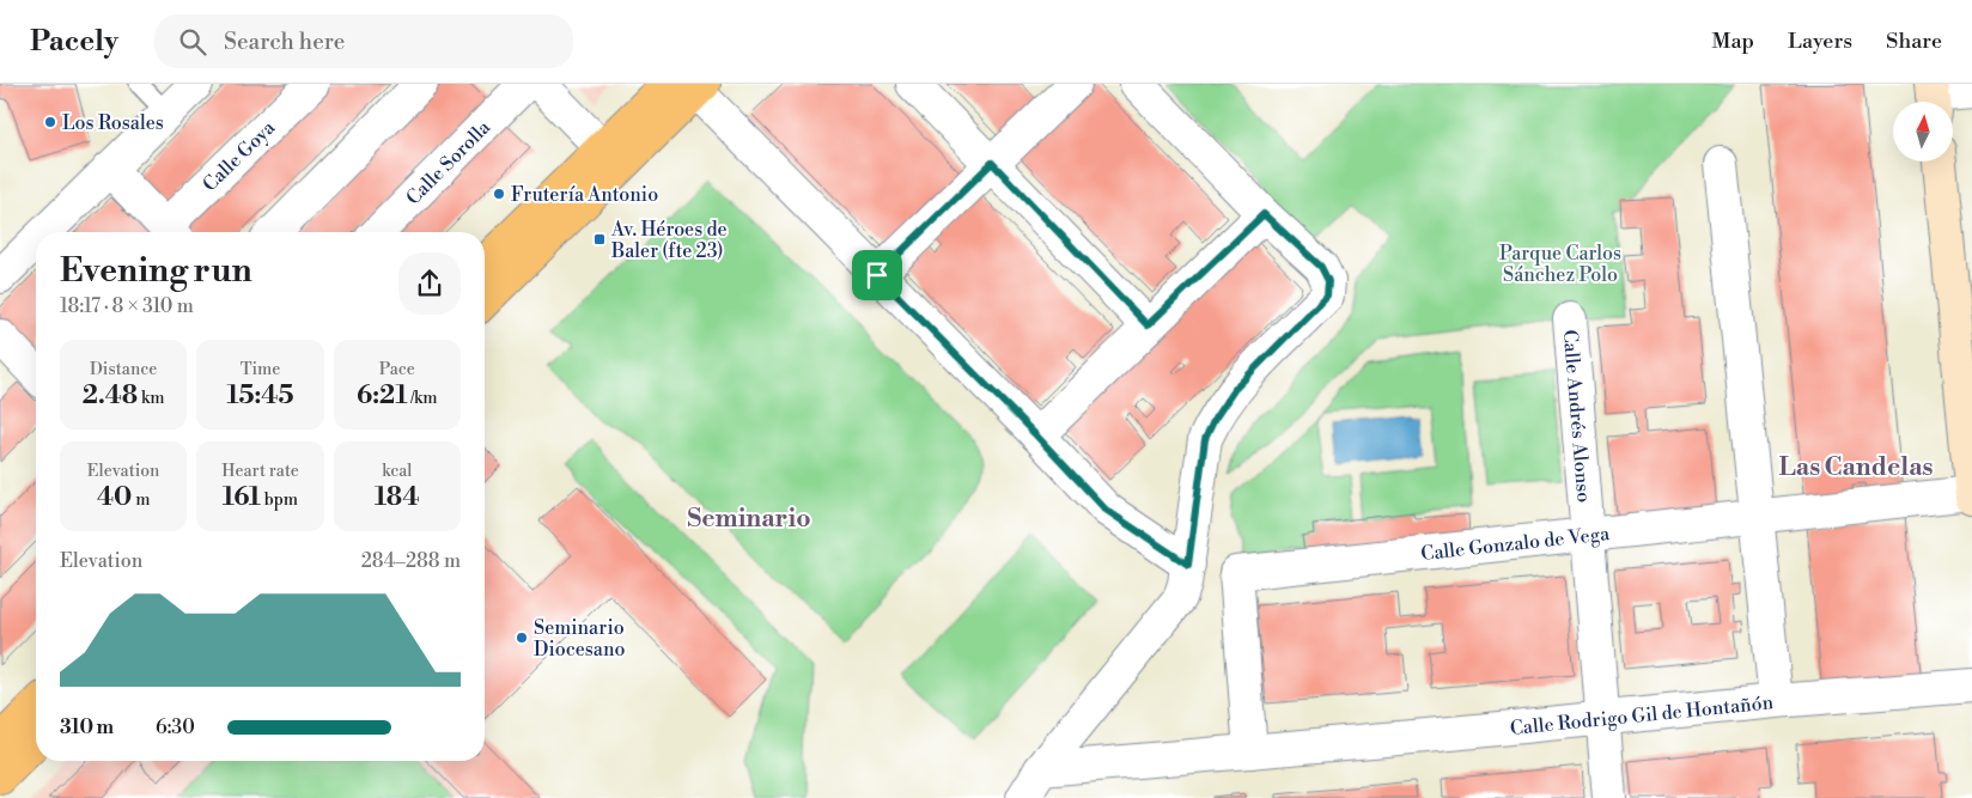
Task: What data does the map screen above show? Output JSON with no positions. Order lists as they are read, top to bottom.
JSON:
{
  "streets": {
    "street": [
      "Calle Goya",
      "Calle Sorolla",
      "Calle Andrés Alonso",
      "Calle Gonzalo de Vega",
      "Calle Rodrigo Gil de Hontañón"
    ]
  },
  "crossings": [
    ["Calle Andrés Alonso", "Calle Gonzalo de Vega"],
    ["Calle Andrés Alonso", "Calle Rodrigo Gil de Hontañón"],
    ["Calle Gonzalo de Vega", "Calle Rodrigo Gil de Hontañón"]
  ],
  "districts": ["Las Candelas", "Seminario"],
  "parks": ["Parque Carlos Sánchez Polo"],
  "places": {
    "other": ["Los Rosales", "Frutería Antonio", "Seminario Diocesano"],
    "transit": ["Av. Héroes de Baler (fte 23)"]
  },
  "north": "top",
  "page": {
    "header": "Pacely",
    "search": "Search here",
    "nav": ["Map", "Layers", "Share"],
    "heading": ["Evening run", "18:17 · 8 × 310 m"],
    "stats": [
      ["Distance", "2.48 km"],
      ["Time", "15:45"],
      ["Pace", "6:21 /km"],
      ["Elevation", "40 m"],
      ["Heart rate", "161 bpm"],
      ["kcal", "184"]
    ],
    "chart": ["Elevation", "284–288 m"],
    "list": [
      {
        "name": "310 m",
        "note": "6:30"
      }
    ]
  }
}
